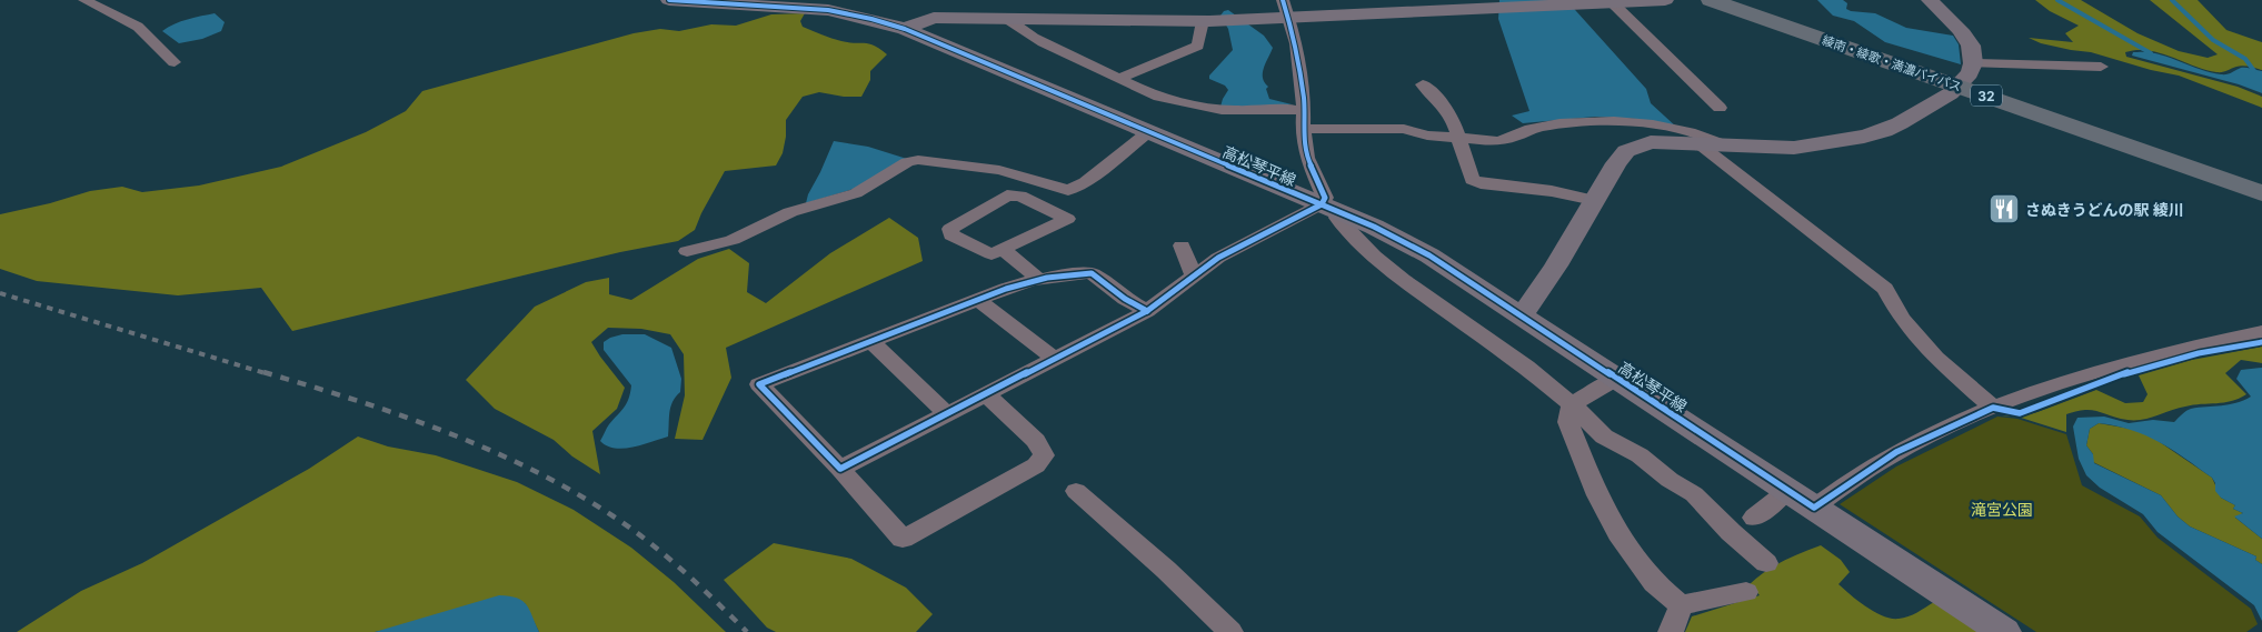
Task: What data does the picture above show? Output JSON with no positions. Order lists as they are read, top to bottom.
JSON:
{
  "streets": {
    "highway": ["綾南・綾歌・満濃バイパス", "32"],
    "street": ["高松琴平線"]
  },
  "parks": ["滝宮公園"],
  "places": {
    "restaurant": ["さぬきうどんの駅 綾川"]
  }
}
